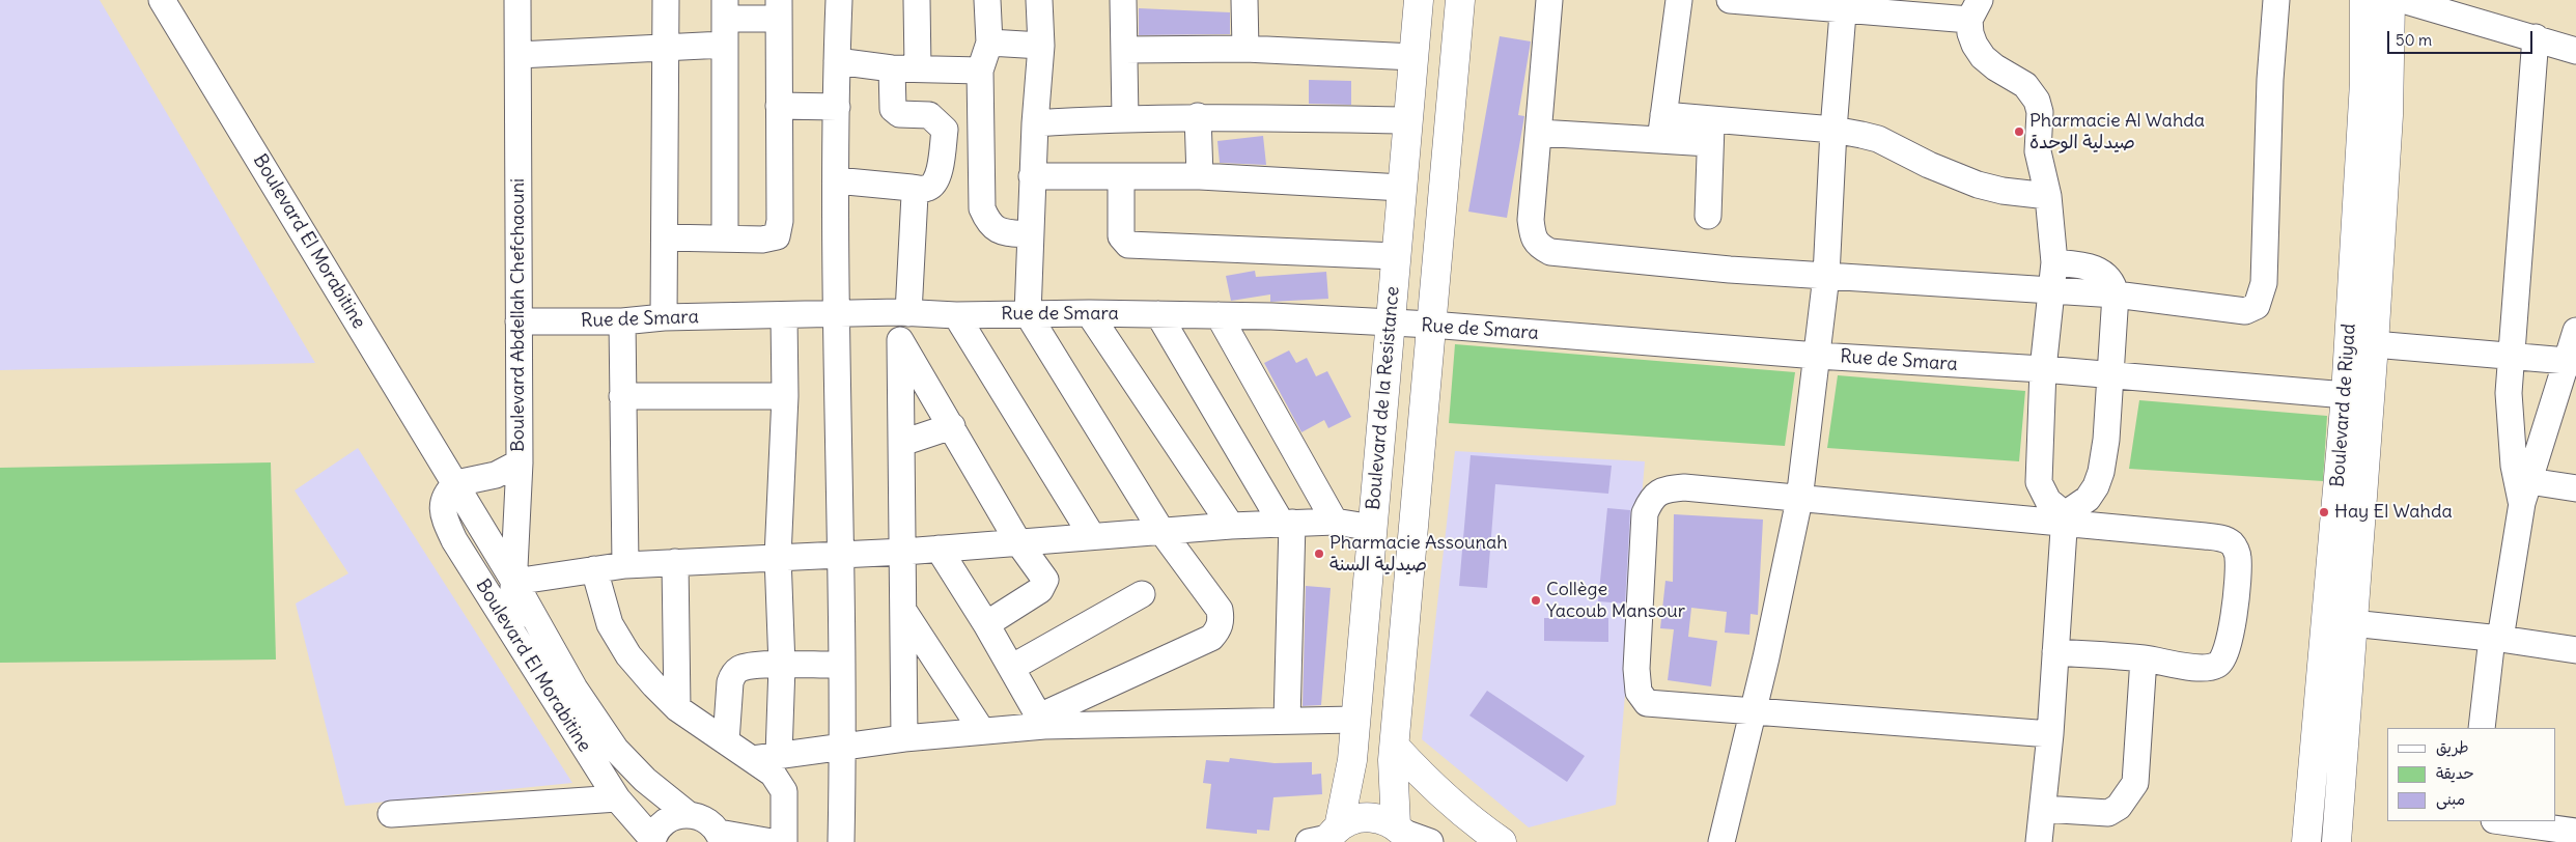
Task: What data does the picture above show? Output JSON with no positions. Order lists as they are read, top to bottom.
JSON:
{
  "streets": {
    "main road": ["Boulevard de la Resistance", "Boulevard de Riyad"],
    "street": ["Boulevard El Morabitine", "Rue de Smara", "Boulevard Abdellah Chefchaouni"]
  },
  "crossings": [
    ["Boulevard El Morabitine", "Boulevard Abdellah Chefchaouni"],
    ["Rue de Smara", "Boulevard Abdellah Chefchaouni"],
    ["Rue de Smara", "Boulevard de la Resistance"],
    ["Rue de Smara", "Boulevard de Riyad"]
  ],
  "places": [
    "Pharmacie Al Wahda صيدلية الوحدة",
    "Hay El Wahda",
    "Pharmacie Assounah صيدلية السنة",
    "Collège Yacoub Mansour"
  ],
  "legend": ["طريق", "حديقة", "مبنى"],
  "scale_bar": "50 m"
}
